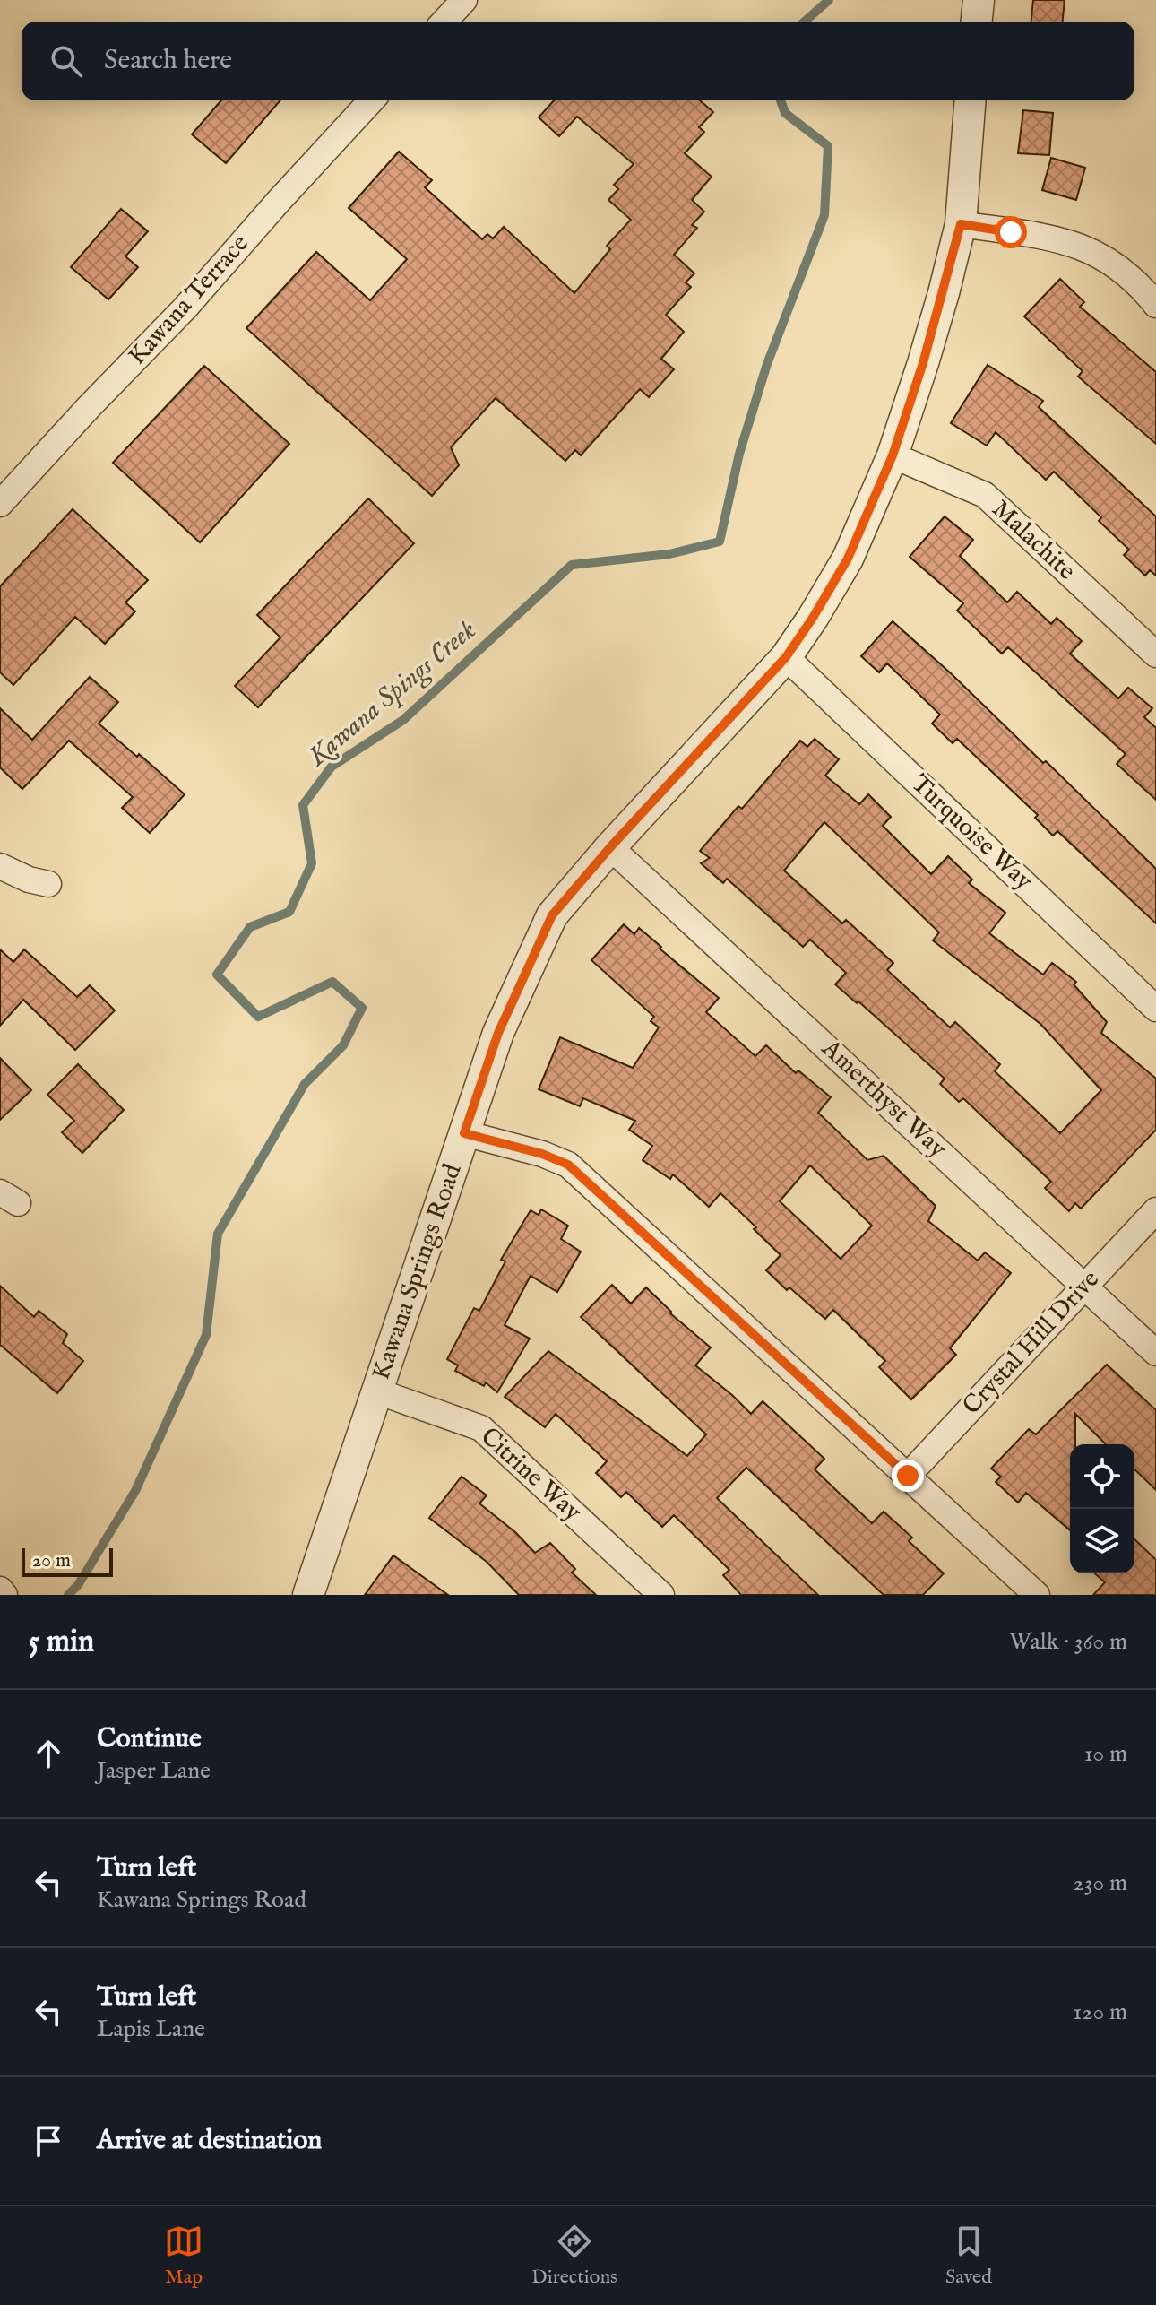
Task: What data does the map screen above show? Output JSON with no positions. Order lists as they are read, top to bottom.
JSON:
{
  "streets": {
    "street": [
      "Kawana Terrace",
      "Malachite",
      "Turquoise Way",
      "Amerthyst Way",
      "Kawana Springs Road",
      "Crystal Hill Drive",
      "Citrine Way"
    ]
  },
  "crossings": [
    ["Malachite", "Kawana Springs Road"],
    ["Turquoise Way", "Kawana Springs Road"],
    ["Amerthyst Way", "Kawana Springs Road"],
    ["Amerthyst Way", "Crystal Hill Drive"],
    ["Kawana Springs Road", "Citrine Way"]
  ],
  "water": ["Kawana Spings Creek"],
  "scale_bar": "20 m",
  "page": {
    "search": "Search here",
    "scale": "20 m",
    "heading": ["5 min", "Walk · 360 m"],
    "list": [
      ["Continue", "Jasper Lane", "10 m"],
      ["Turn left", "Kawana Springs Road", "230 m"],
      ["Turn left", "Lapis Lane", "120 m"],
      "Arrive at destination"
    ],
    "nav": ["Map", "Directions", "Saved"]
  }
}
